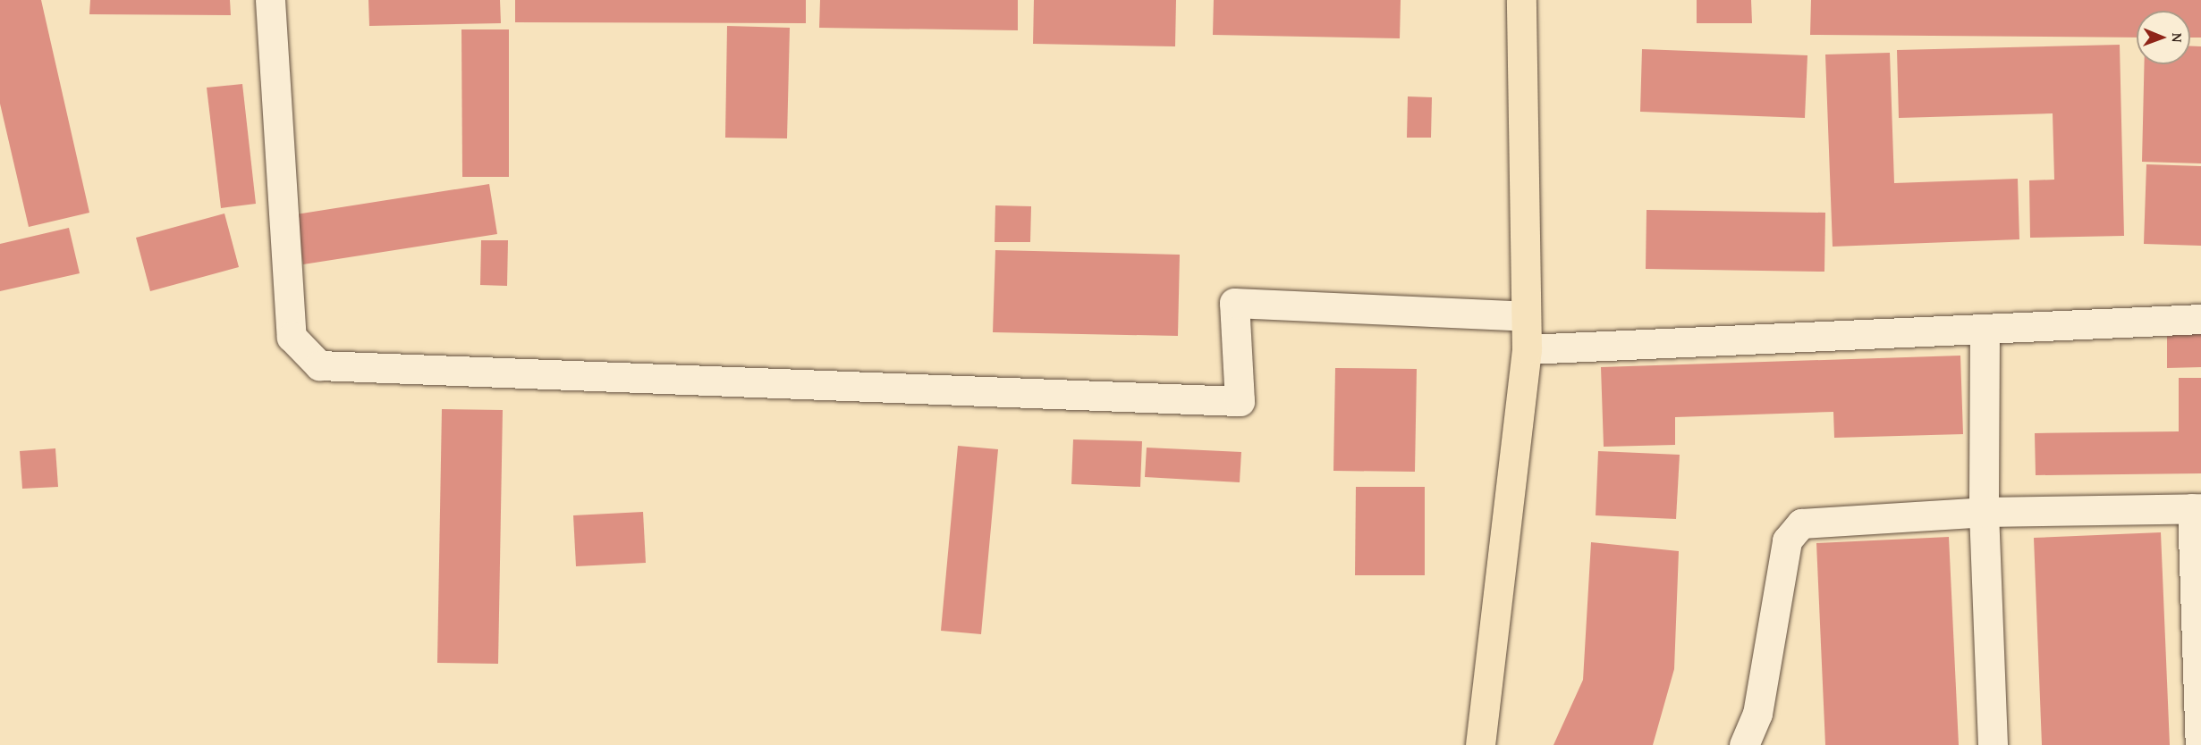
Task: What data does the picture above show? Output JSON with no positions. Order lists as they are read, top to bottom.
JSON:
{
  "north": "right"
}
